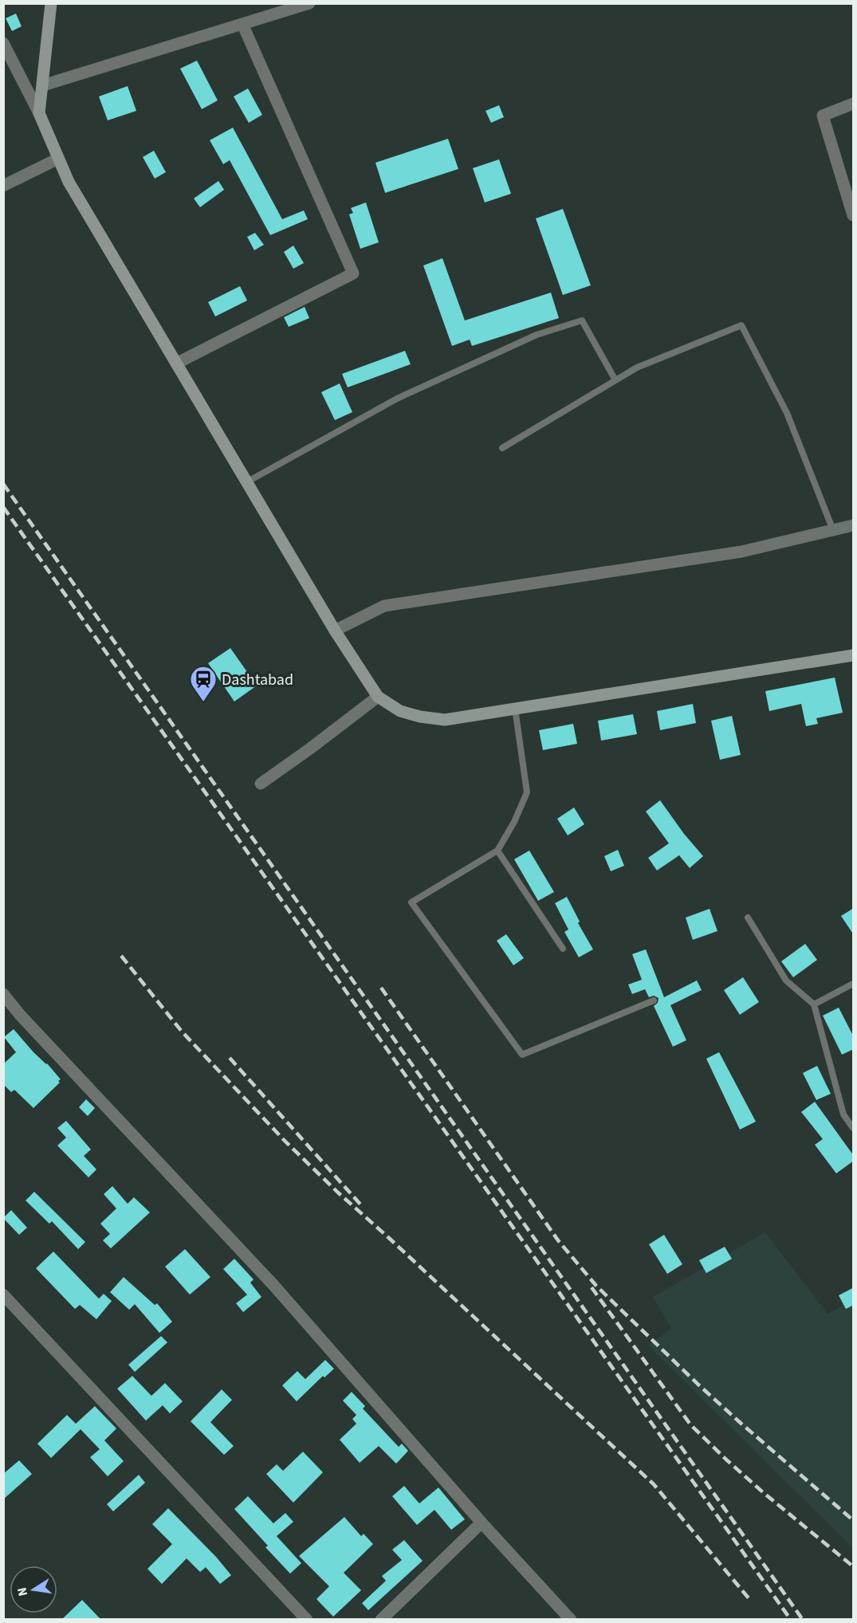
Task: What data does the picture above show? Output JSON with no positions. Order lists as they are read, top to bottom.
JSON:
{
  "places": {
    "station": ["Dashtabad"]
  },
  "north": "left"
}
